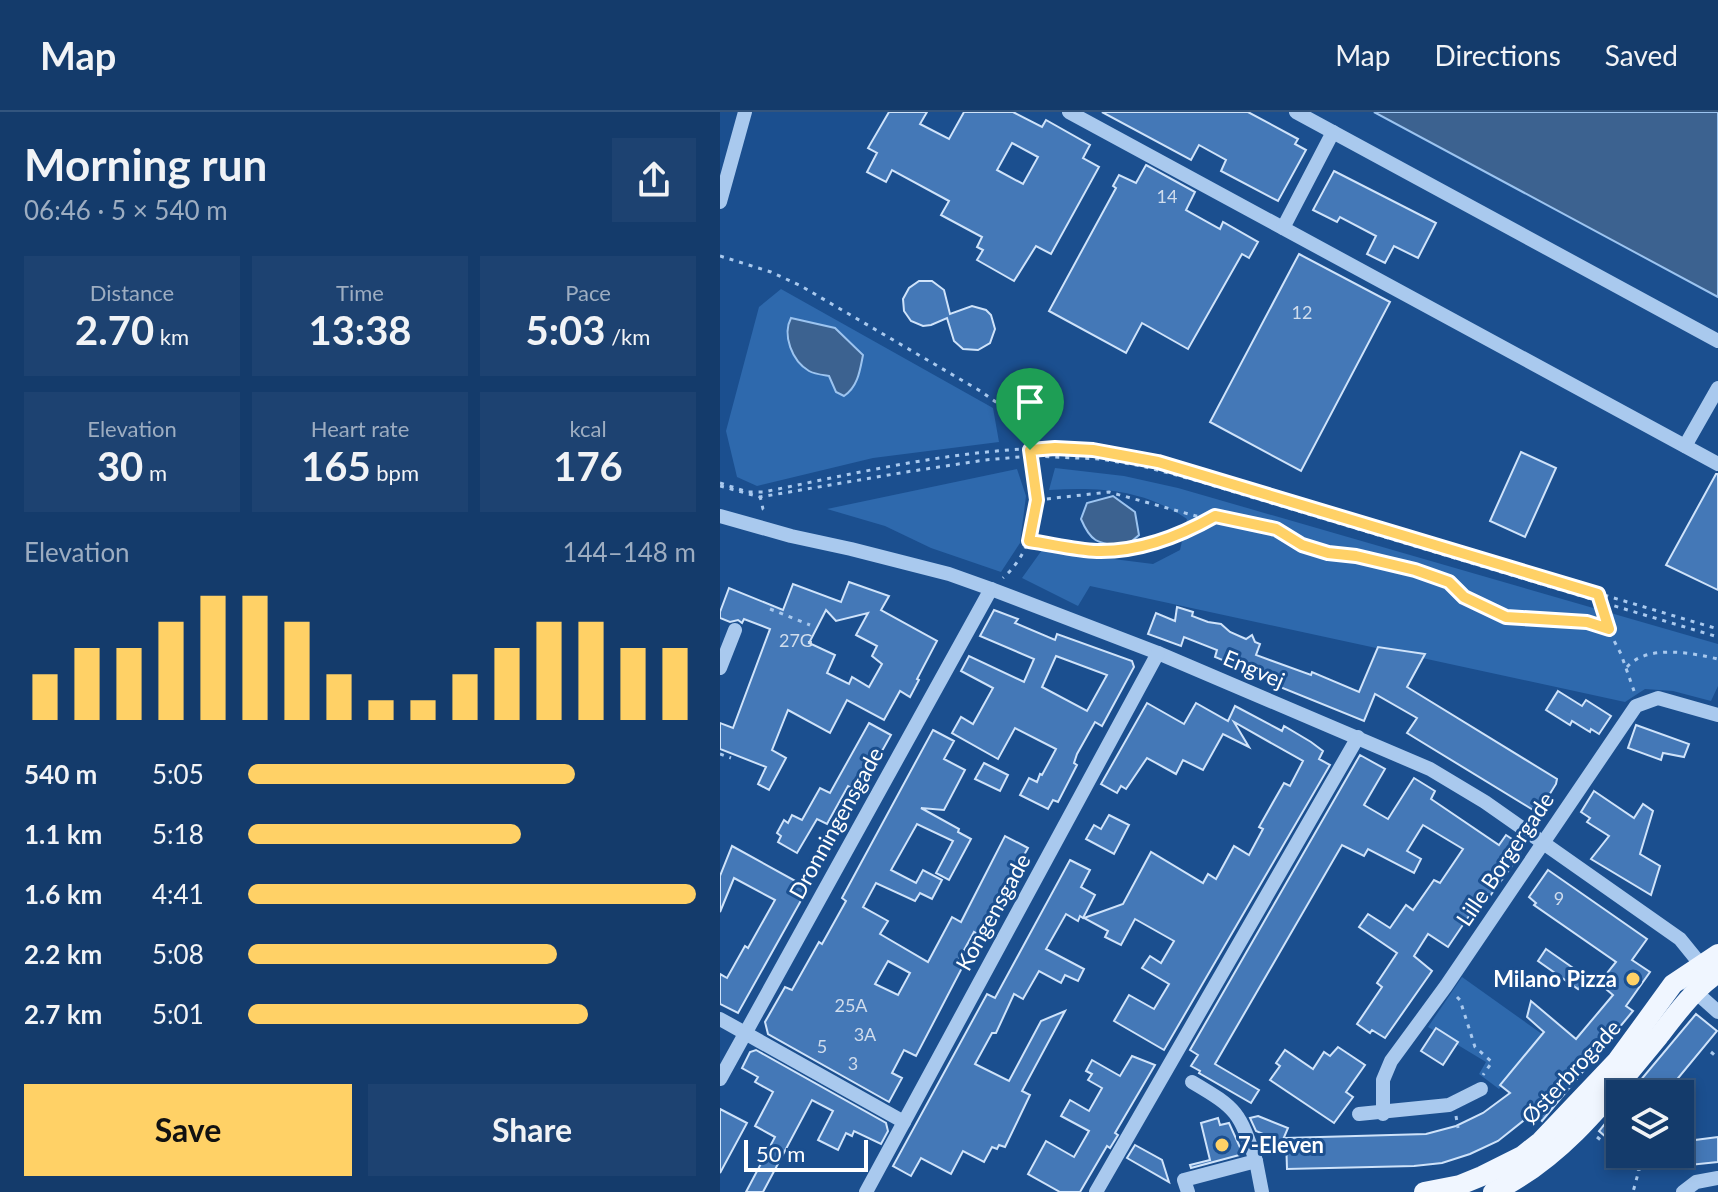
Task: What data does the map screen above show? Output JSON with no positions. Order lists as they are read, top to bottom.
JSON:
{
  "streets": {
    "main road": ["Østerbrogade"],
    "street": [
      "Engvej",
      "Dronningensgade",
      "Lille Borgergade",
      "Kongensgade"
    ]
  },
  "crossings": [
    ["Engvej", "Dronningensgade"],
    ["Engvej", "Lille Borgergade"],
    ["Engvej", "Kongensgade"],
    ["Engvej", "Østerbrogade"]
  ],
  "places": ["Milano Pizza", "7-Eleven"],
  "house_numbers": [
    "14",
    "12",
    "27G",
    "9",
    "25A",
    "3A",
    "5",
    "3"
  ],
  "scale_bar": "50 m",
  "page": {
    "header": "Map",
    "nav": ["Map", "Directions", "Saved"],
    "heading": ["Morning run", "06:46 · 5 × 540 m"],
    "stats": [
      ["Distance", "2.70 km"],
      ["Time", "13:38"],
      ["Pace", "5:03 /km"],
      ["Elevation", "30 m"],
      ["Heart rate", "165 bpm"],
      ["kcal", "176"]
    ],
    "chart": ["Elevation", "144–148 m"],
    "list": [
      {
        "name": "540 m",
        "note": "5:05"
      },
      {
        "name": "1.1 km",
        "note": "5:18"
      },
      {
        "name": "1.6 km",
        "note": "4:41"
      },
      {
        "name": "2.2 km",
        "note": "5:08"
      },
      {
        "name": "2.7 km",
        "note": "5:01"
      }
    ],
    "buttons": ["Save", "Share"],
    "scale": "50 m"
  }
}
